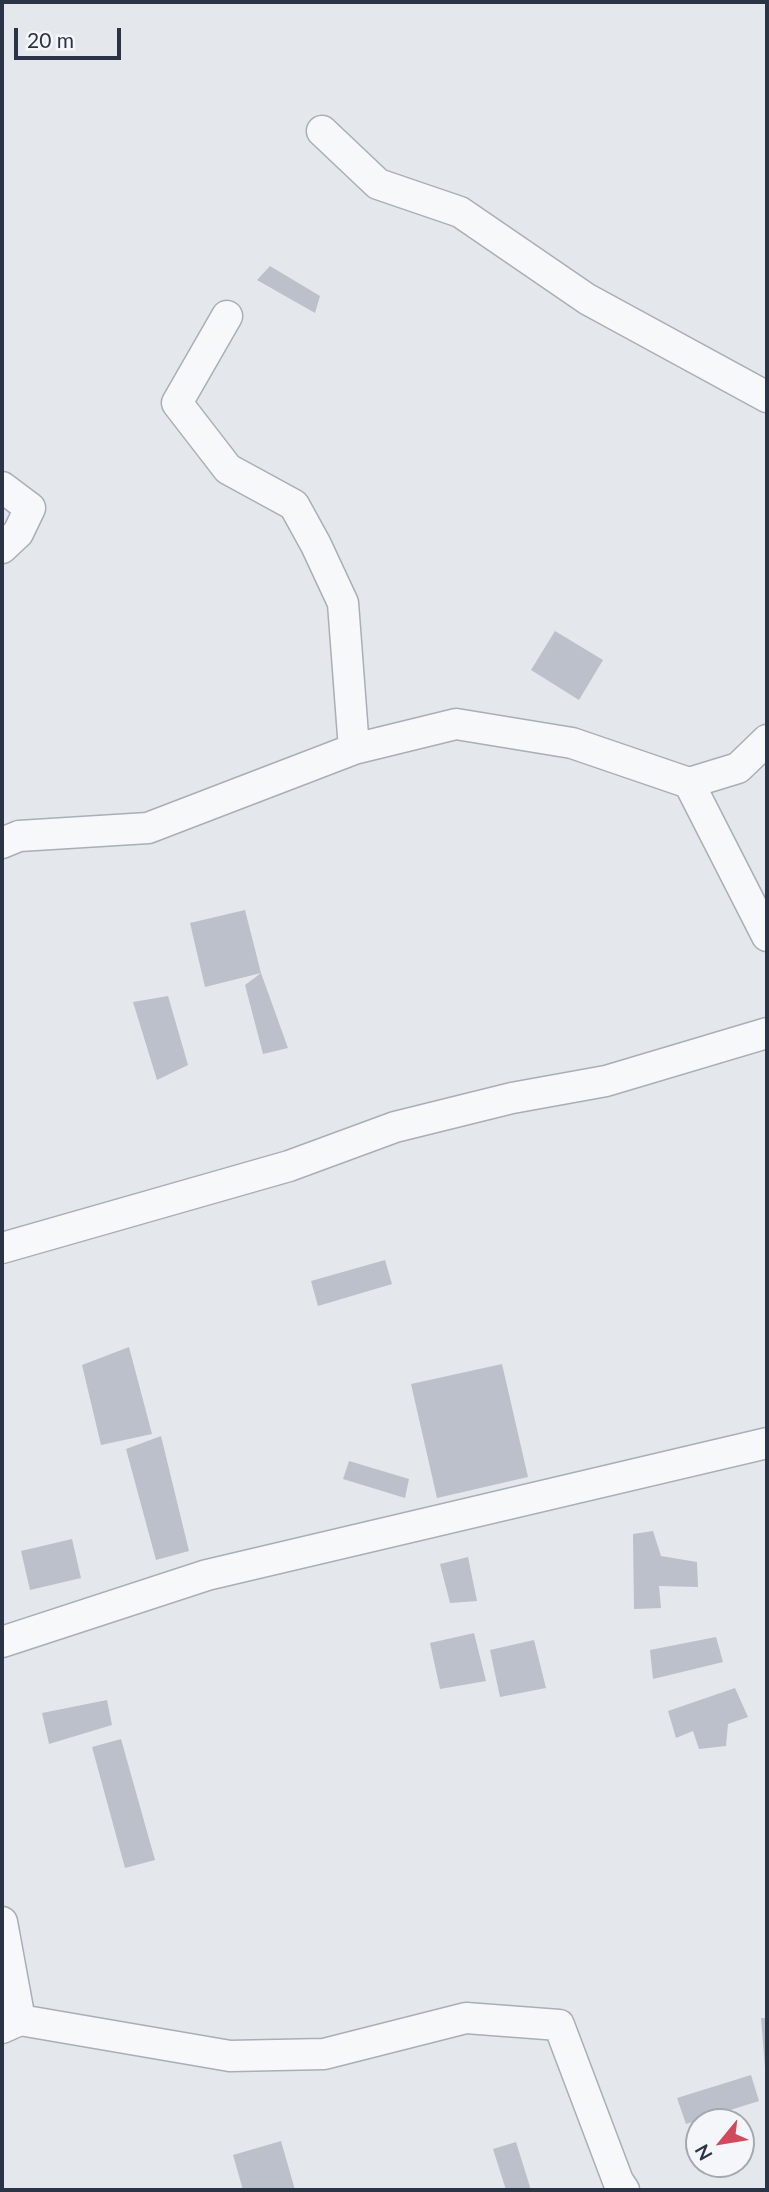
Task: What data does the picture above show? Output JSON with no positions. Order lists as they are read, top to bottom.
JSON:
{
  "scale_bar": "20 m",
  "north": "bottom left"
}
